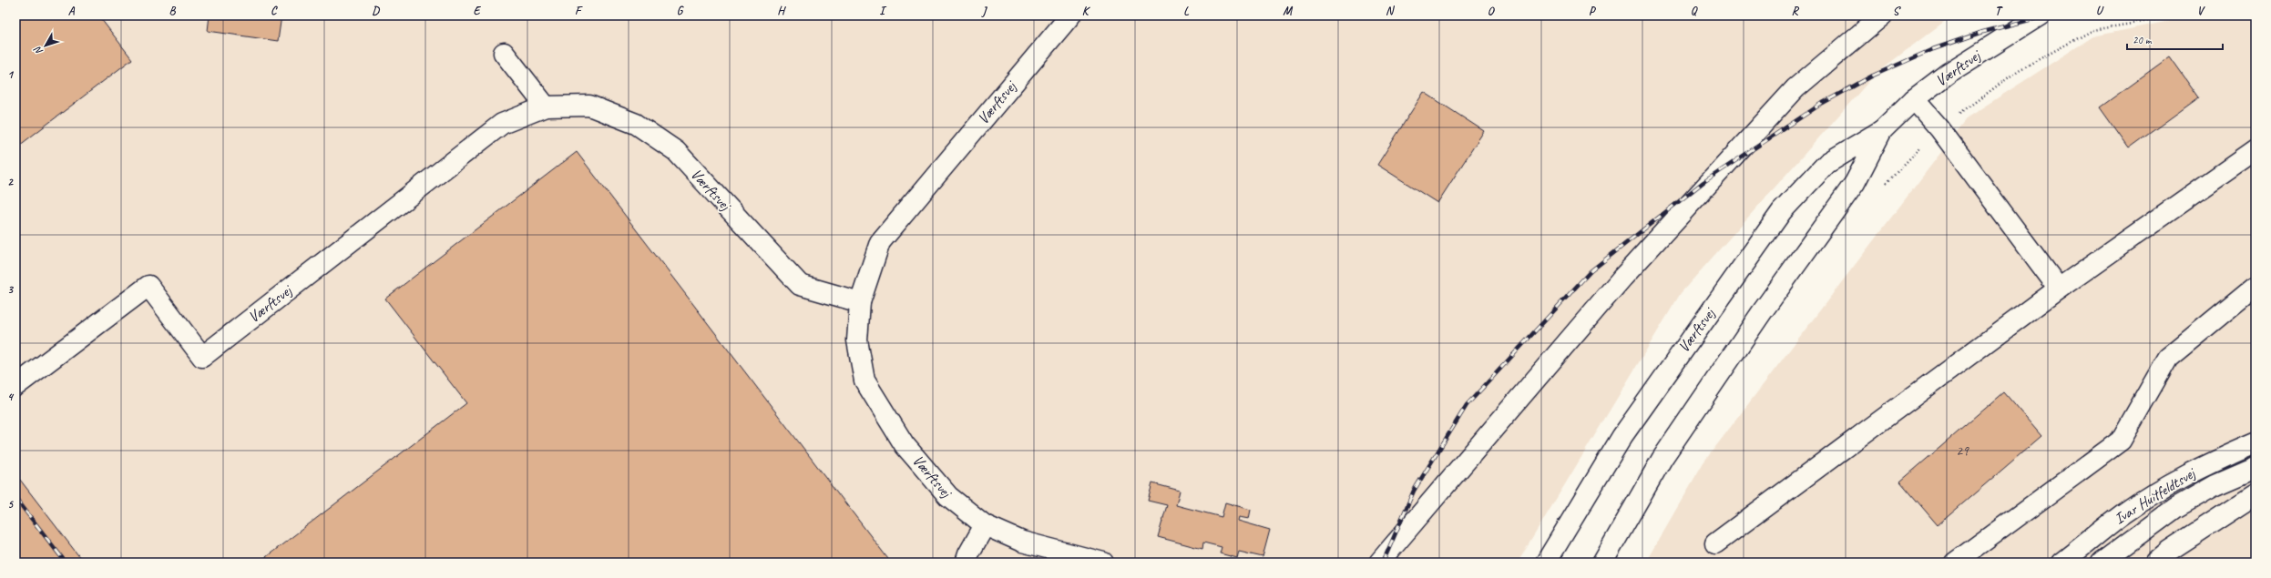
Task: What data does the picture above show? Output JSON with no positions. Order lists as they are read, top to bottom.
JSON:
{
  "streets": {
    "street": ["Værftsvej", "Ivar Huitfeldtsvej"]
  },
  "house_numbers": ["29"],
  "scale_bar": "20 m",
  "north": "bottom left",
  "grid": {
    "columns": [
      "A",
      "B",
      "C",
      "D",
      "E",
      "F",
      "G",
      "H",
      "I",
      "J",
      "K",
      "L",
      "M",
      "N",
      "O",
      "P",
      "Q",
      "R",
      "S",
      "T",
      "U",
      "V"
    ],
    "rows": [
      "1",
      "2",
      "3",
      "4",
      "5"
    ]
  }
}
